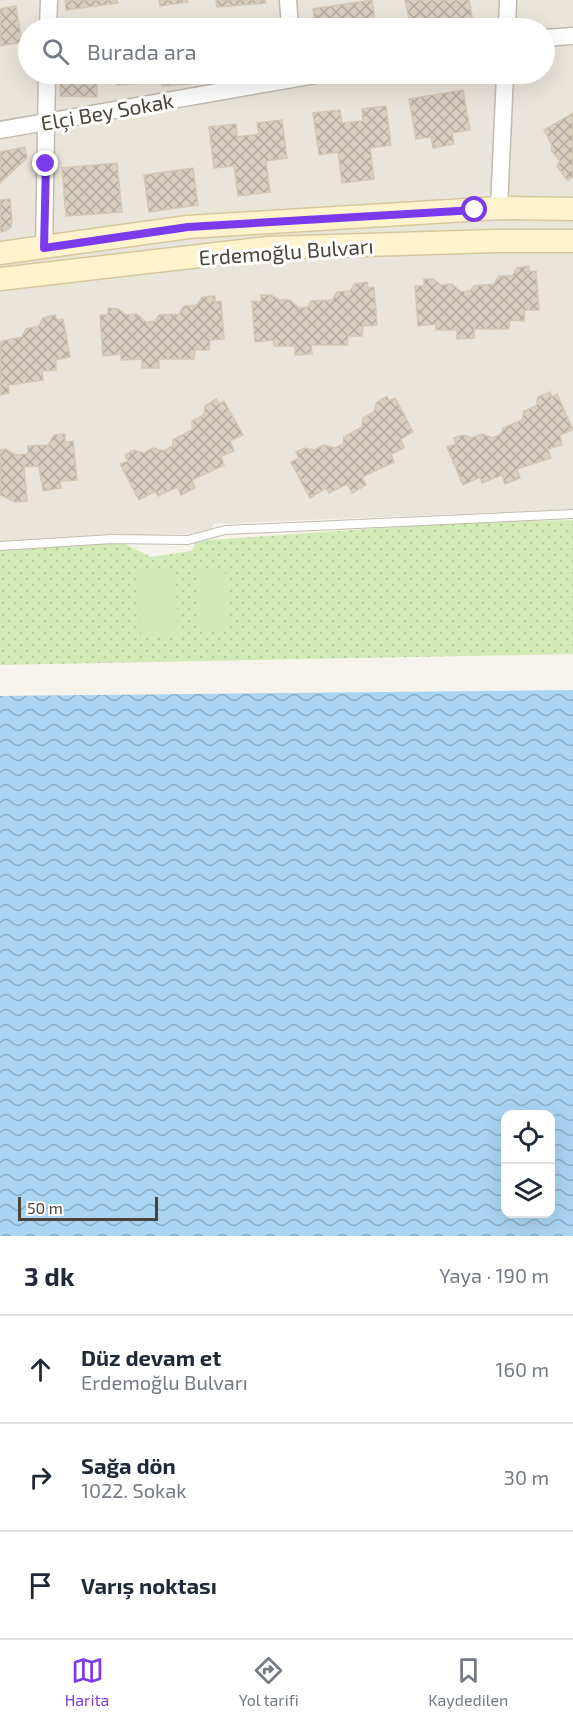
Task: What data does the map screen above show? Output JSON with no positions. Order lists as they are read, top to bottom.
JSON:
{
  "streets": {
    "main road": ["Erdemoğlu Bulvarı"],
    "street": ["Elçi Bey Sokak"]
  },
  "scale_bar": "50 m",
  "page": {
    "search": "Burada ara",
    "scale": "50 m",
    "heading": ["3 dk", "Yaya · 190 m"],
    "list": [
      ["Düz devam et", "Erdemoğlu Bulvarı", "160 m"],
      ["Sağa dön", "1022. Sokak", "30 m"],
      "Varış noktası"
    ],
    "nav": ["Harita", "Yol tarifi", "Kaydedilen"]
  }
}
